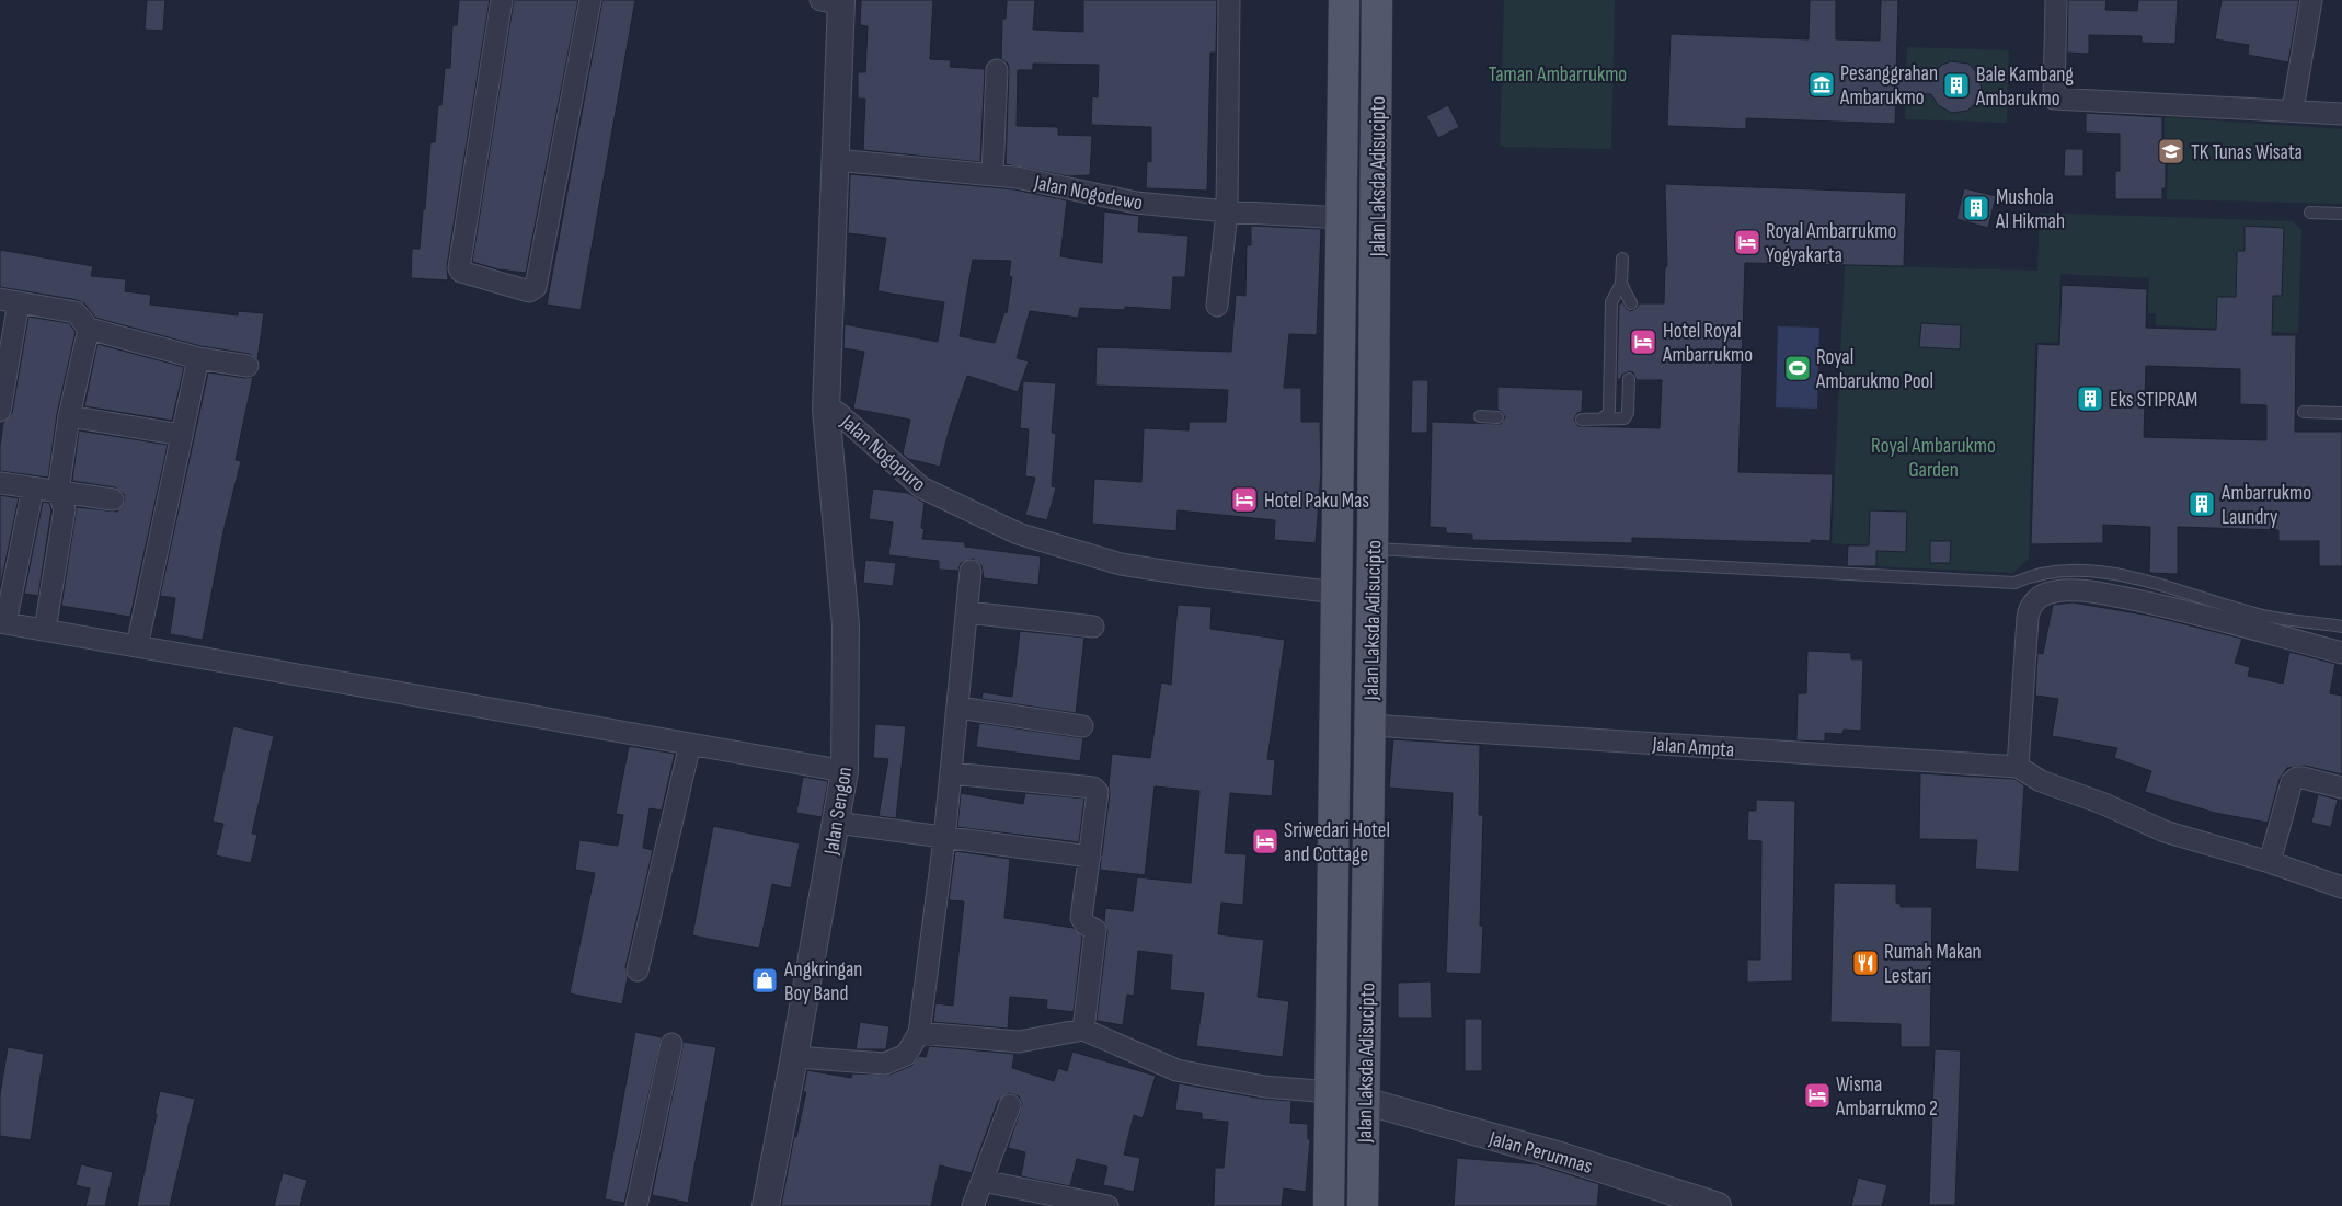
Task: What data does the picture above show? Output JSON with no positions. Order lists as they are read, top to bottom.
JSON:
{
  "streets": {
    "main road": ["Jalan Laksda Adisucipto"],
    "street": [
      "Jalan Nogodewo",
      "Jalan Nogopuro",
      "Jalan Ampta",
      "Jalan Sengon",
      "Jalan Perumnas"
    ]
  },
  "crossings": [
    ["Jalan Laksda Adisucipto", "Jalan Nogodewo"],
    ["Jalan Laksda Adisucipto", "Jalan Nogopuro"],
    ["Jalan Laksda Adisucipto", "Jalan Ampta"],
    ["Jalan Laksda Adisucipto", "Jalan Perumnas"],
    ["Jalan Nogodewo", "Jalan Nogopuro"],
    ["Jalan Nogopuro", "Jalan Sengon"]
  ],
  "parks": ["Taman Ambarrukmo", "Royal Ambarukmo Garden"],
  "places": {
    "museum": ["Pesanggrahan Ambarukmo"],
    "building": [
      "Bale Kambang Ambarukmo",
      "Mushola Al Hikmah",
      "Eks STIPRAM",
      "Ambarrukmo Laundry"
    ],
    "school or university": ["TK Tunas Wisata"],
    "hotel": [
      "Royal Ambarrukmo Yogyakarta",
      "Hotel Royal Ambarrukmo",
      "Hotel Paku Mas",
      "Sriwedari Hotel and Cottage",
      "Wisma Ambarrukmo 2"
    ],
    "sports": ["Royal Ambarukmo Pool"],
    "restaurant": ["Rumah Makan Lestari"],
    "shop": ["Angkringan Boy Band"]
  }
}
